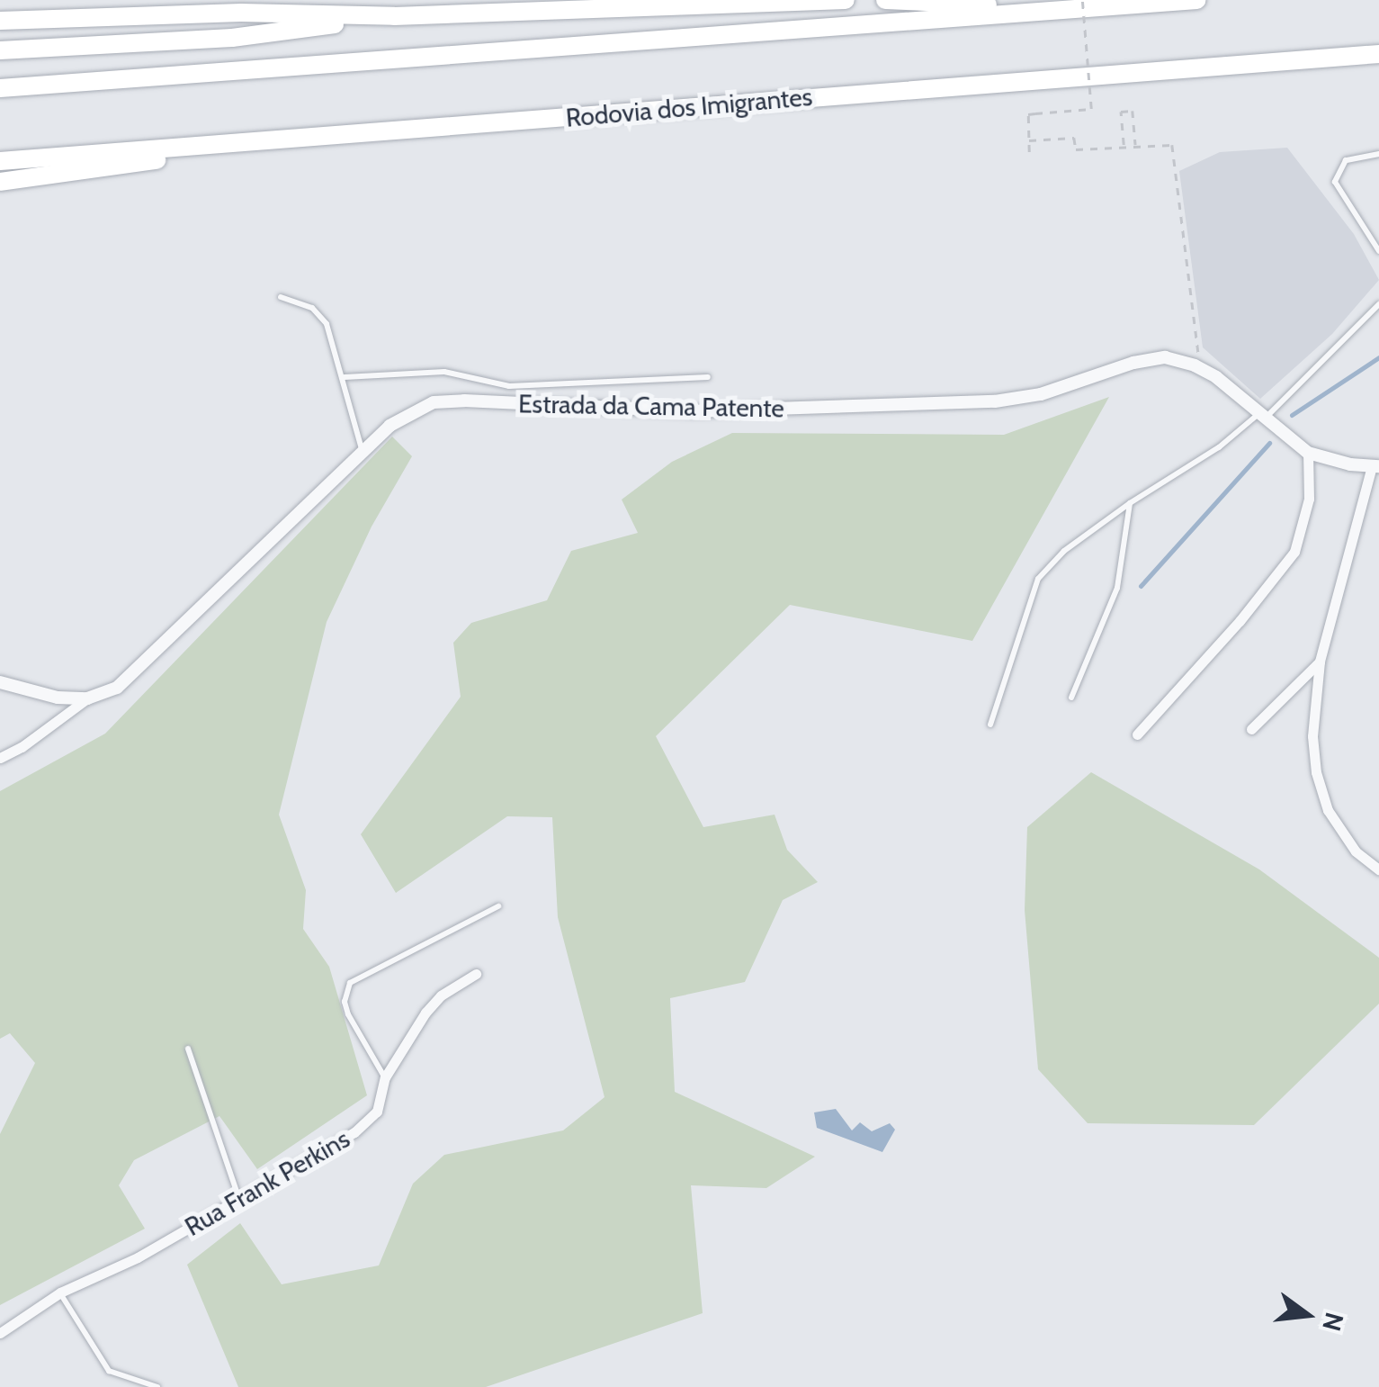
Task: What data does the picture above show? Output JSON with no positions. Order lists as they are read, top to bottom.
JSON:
{
  "streets": {
    "highway": ["Rodovia dos Imigrantes"],
    "street": ["Estrada da Cama Patente", "Rua Frank Perkins"]
  },
  "north": "right"
}
